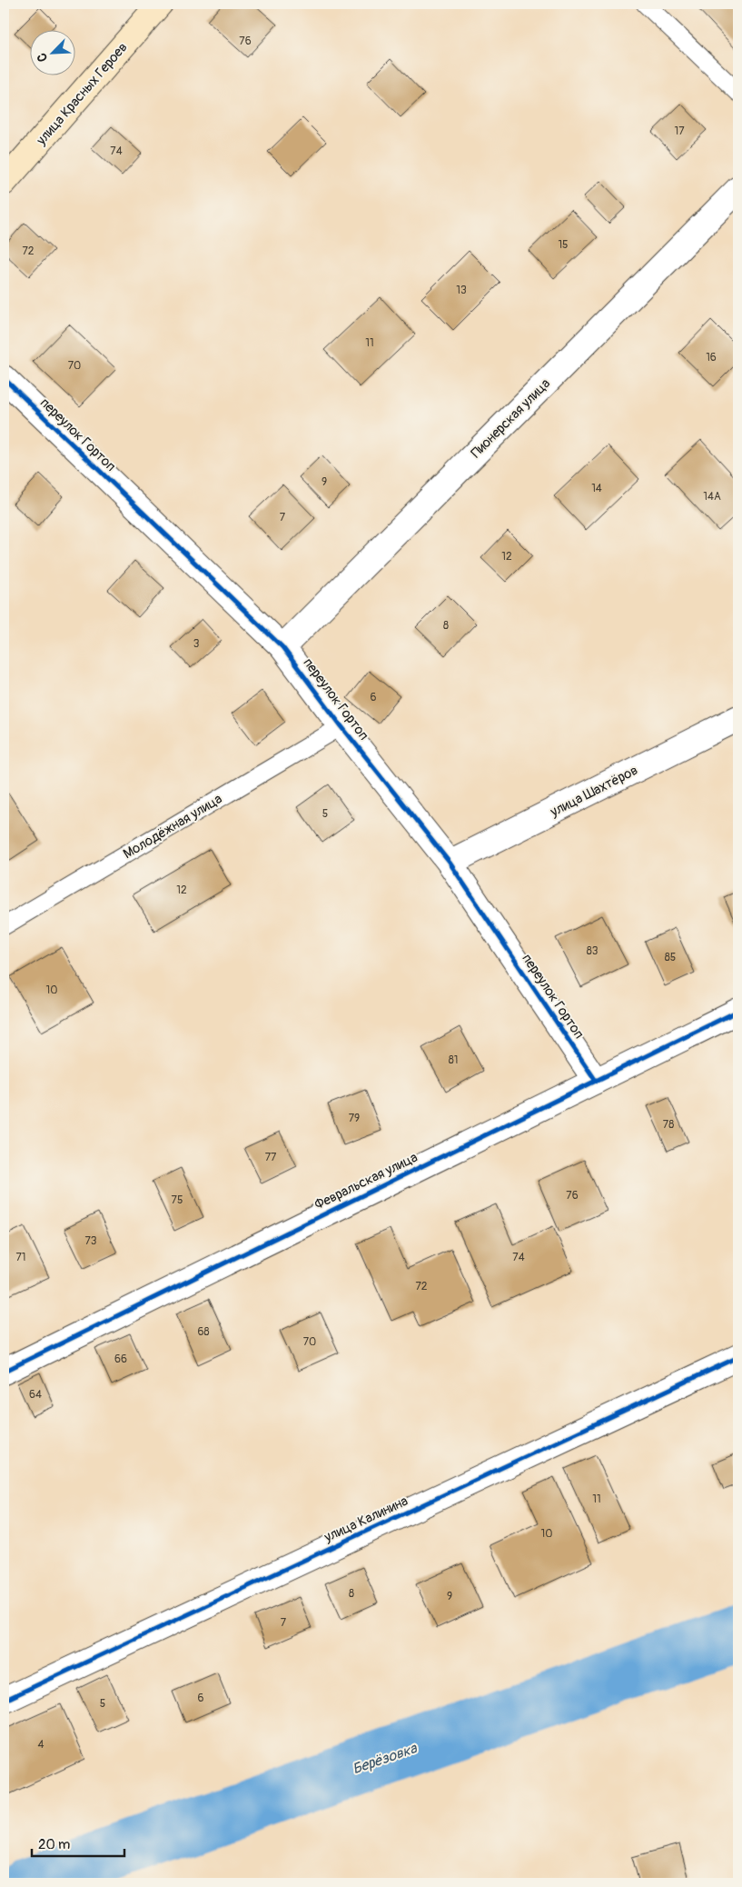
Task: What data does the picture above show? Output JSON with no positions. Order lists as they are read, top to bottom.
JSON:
{
  "streets": {
    "main road": ["улица Красных Героев"],
    "street": [
      "Пионерская улица",
      "переулок Гортоп",
      "улица Шахтёров",
      "Февральская улица",
      "улица Калинина"
    ],
    "lane": ["Молодёжная улица"]
  },
  "crossings": [
    ["Пионерская улица", "переулок Гортоп"],
    ["переулок Гортоп", "улица Шахтёров"],
    ["переулок Гортоп", "Молодёжная улица"],
    ["переулок Гортоп", "Февральская улица"]
  ],
  "water": ["Берёзовка"],
  "house_numbers": [
    "76",
    "17",
    "74",
    "15",
    "72",
    "13",
    "11",
    "16",
    "70",
    "9",
    "14",
    "14А",
    "7",
    "12",
    "8",
    "3",
    "6",
    "5",
    "12",
    "83",
    "85",
    "10",
    "81",
    "79",
    "78",
    "77",
    "76",
    "75",
    "73",
    "71",
    "74",
    "72",
    "68",
    "70",
    "66",
    "64",
    "11",
    "10",
    "8",
    "9",
    "7",
    "6",
    "5",
    "4"
  ],
  "scale_bar": "20 m",
  "north": "bottom left"
}
